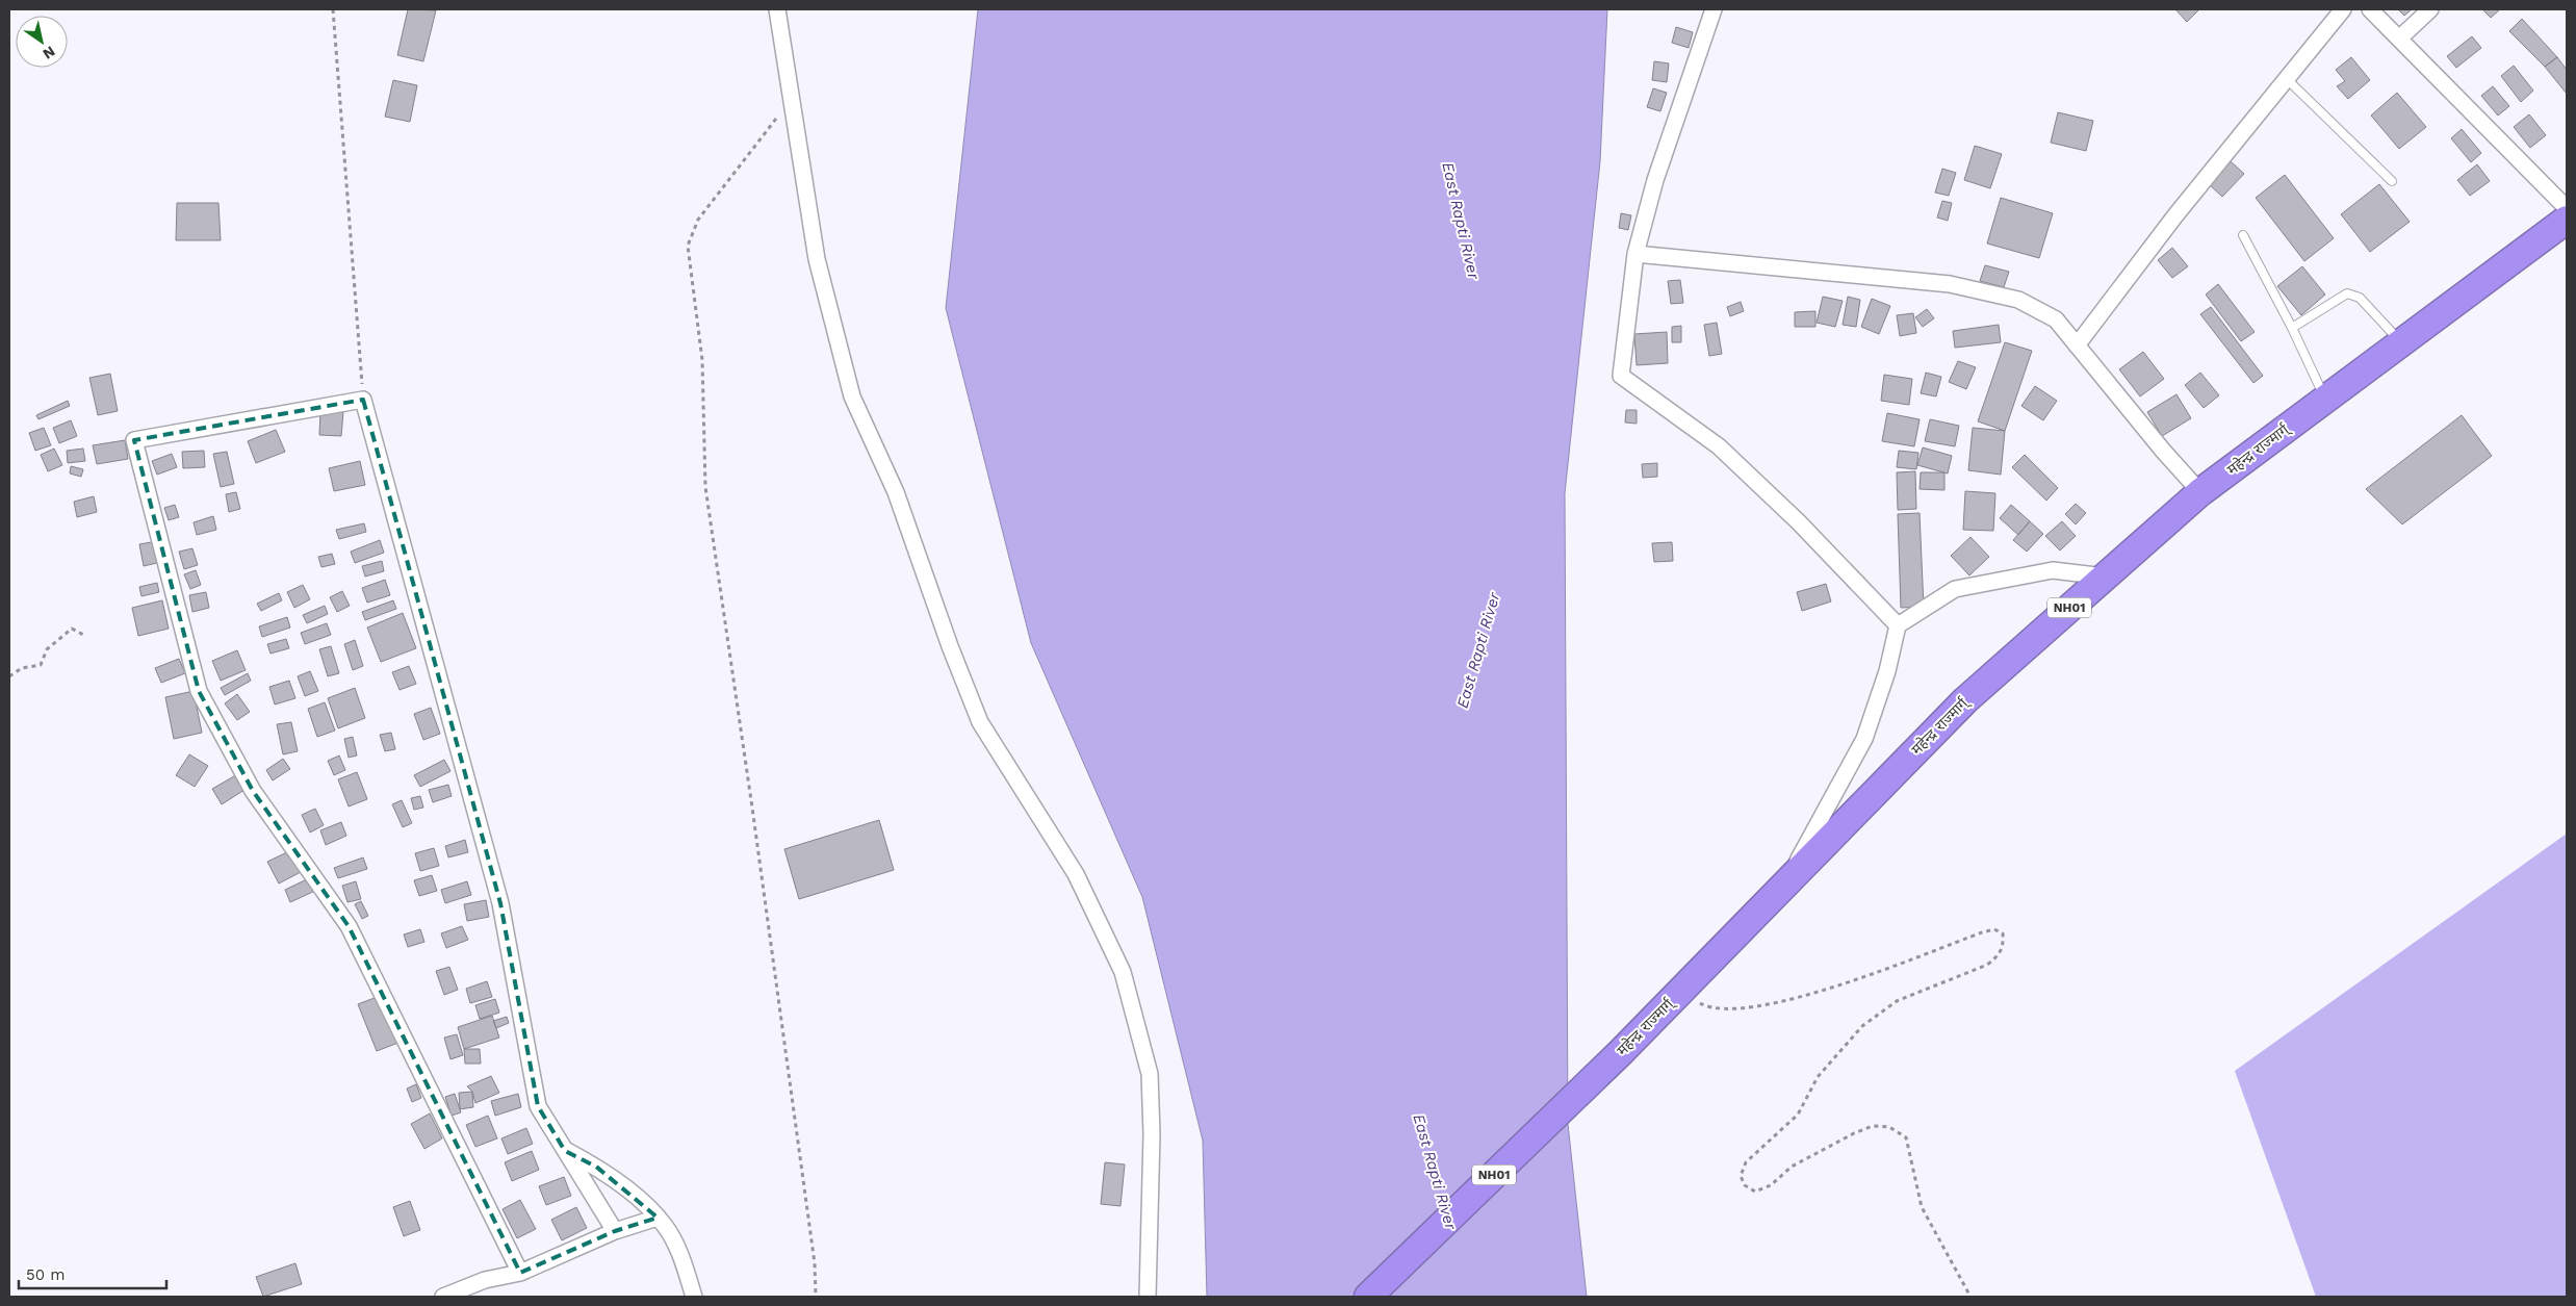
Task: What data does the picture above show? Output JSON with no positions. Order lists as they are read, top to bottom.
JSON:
{
  "streets": {
    "highway": ["महेन्द्र राज्मार्ग्", "NH01"]
  },
  "water": ["East Rapti River"],
  "scale_bar": "50 m",
  "north": "bottom right"
}
